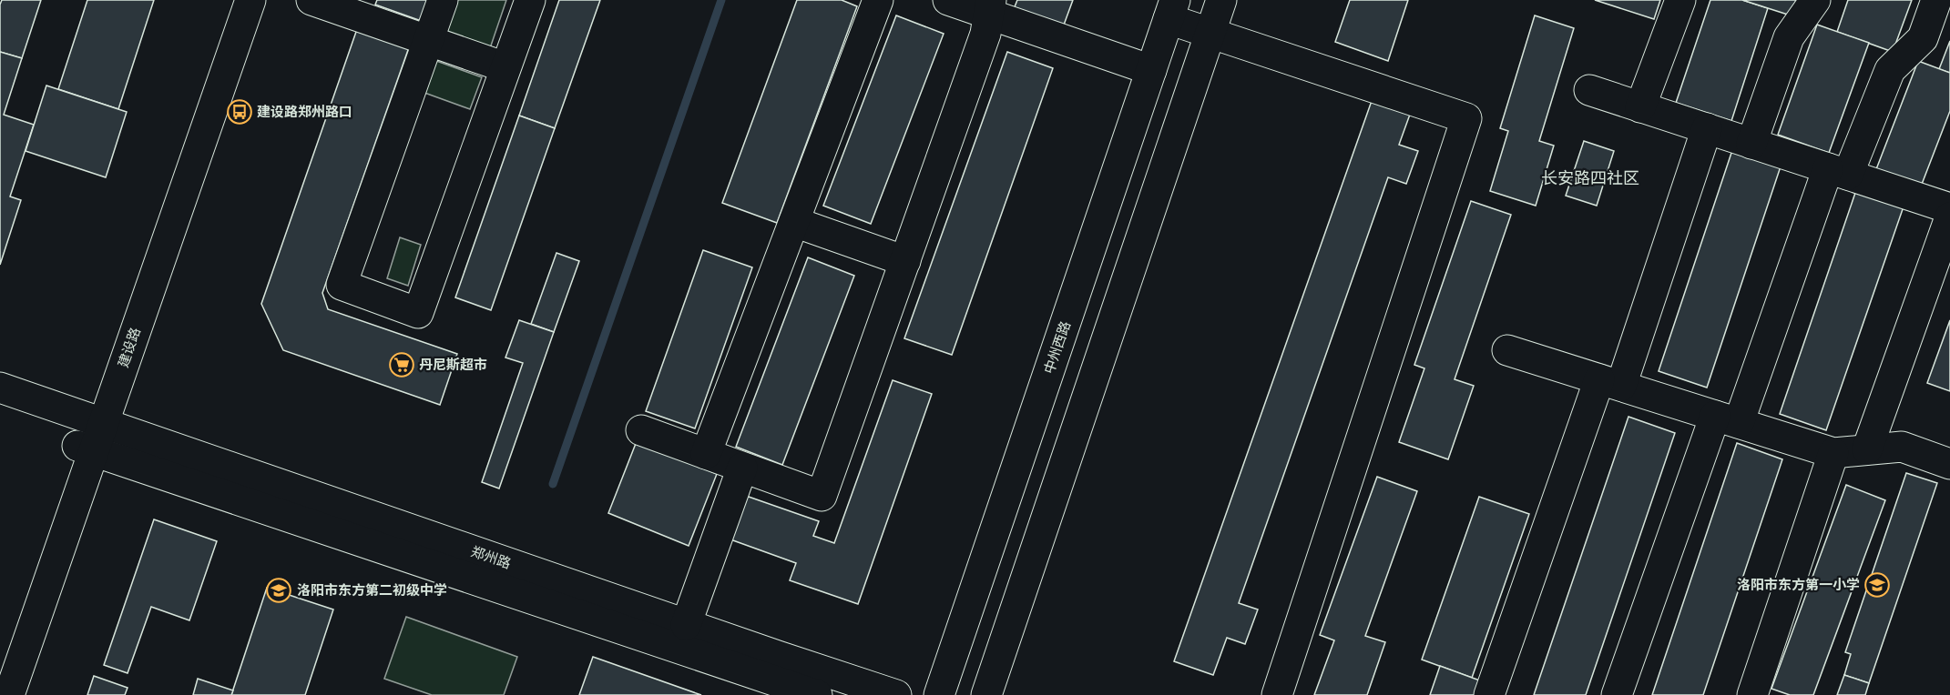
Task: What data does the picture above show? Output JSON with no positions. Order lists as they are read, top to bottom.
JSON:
{
  "streets": {
    "street": ["建设路", "中州西路", "郑州路"]
  },
  "crossings": [
    ["建设路", "郑州路"]
  ],
  "districts": ["长安路四社区"],
  "places": {
    "bus stop": ["建设路郑州路口"],
    "supermarket": ["丹尼斯超市"],
    "school or university": ["洛阳市东方第一小学", "洛阳市东方第二初级中学"]
  }
}
